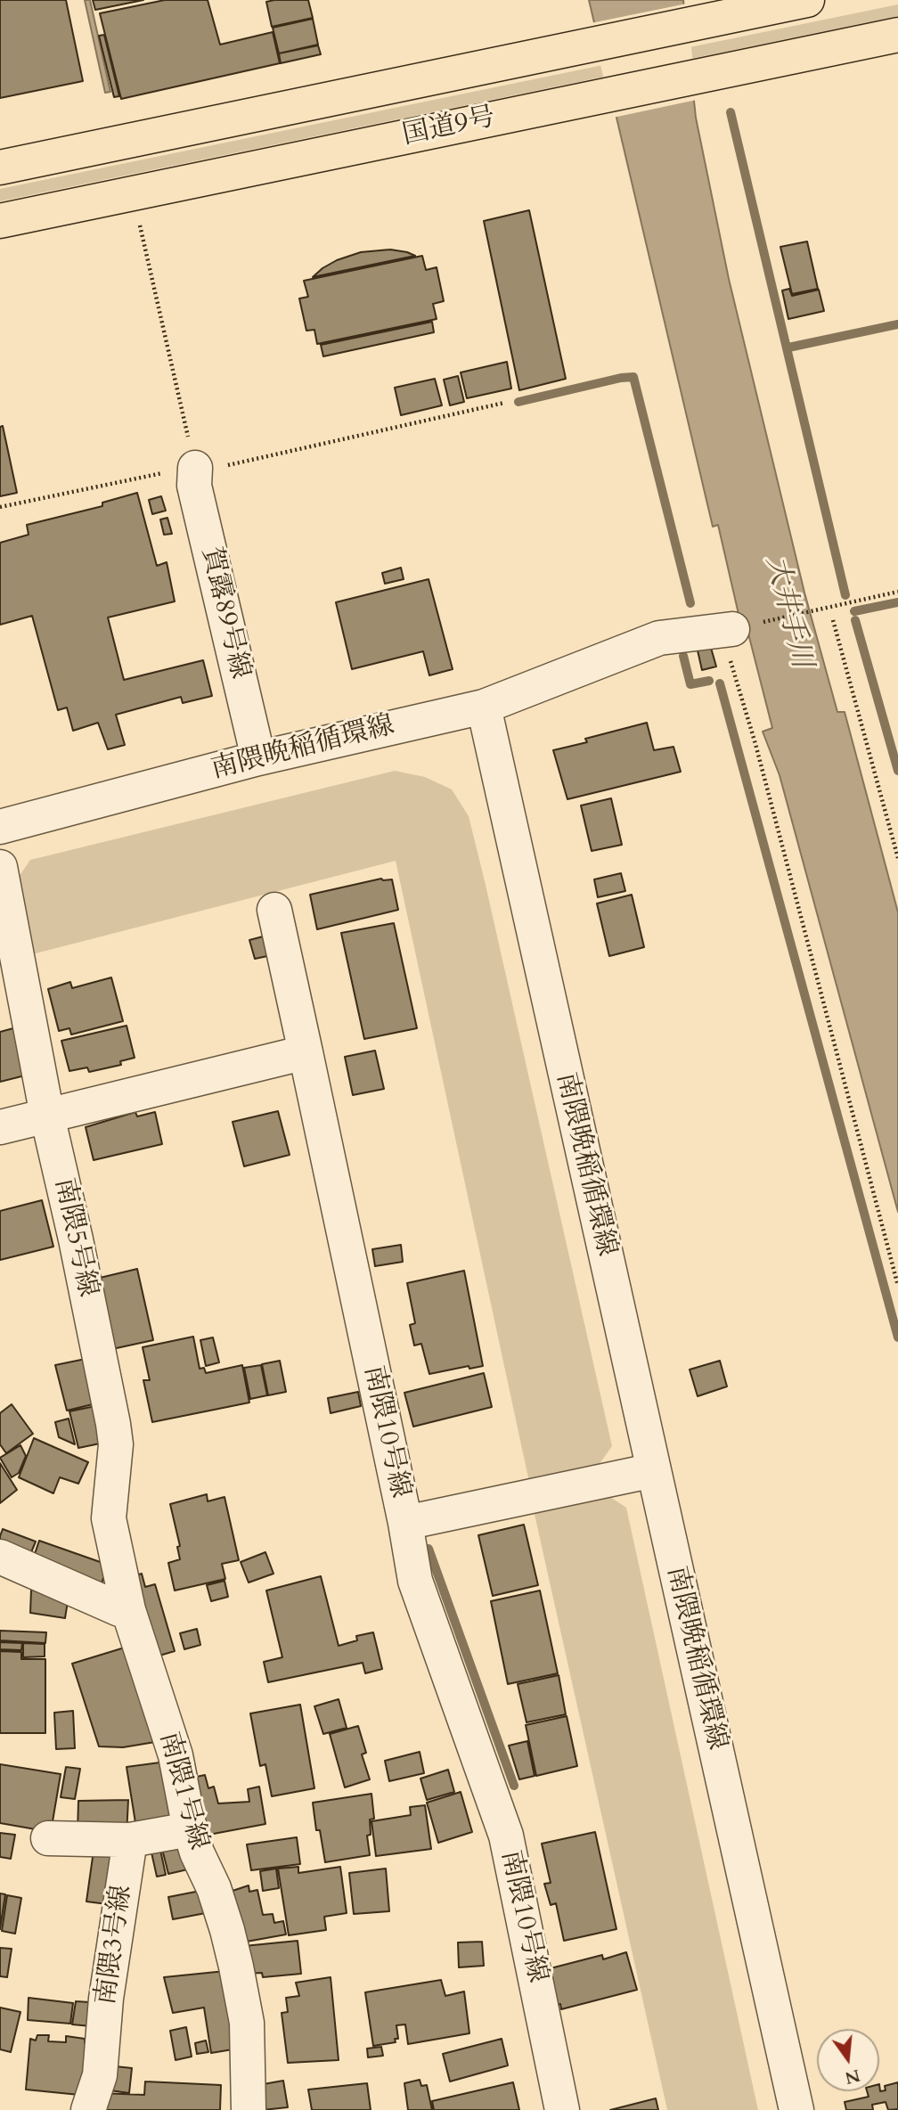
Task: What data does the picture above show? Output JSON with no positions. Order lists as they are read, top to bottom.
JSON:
{
  "streets": {
    "highway": ["国道9号"],
    "street": [
      "賀露89号線",
      "南隈晩稲循環線",
      "南隈5号線",
      "南隈10号線",
      "南隈1号線",
      "南隈3号線"
    ]
  },
  "crossings": [
    ["賀露89号線", "南隈晩稲循環線"],
    ["南隈5号線", "南隈1号線"]
  ],
  "water": ["大井手川"],
  "north": "bottom"
}
